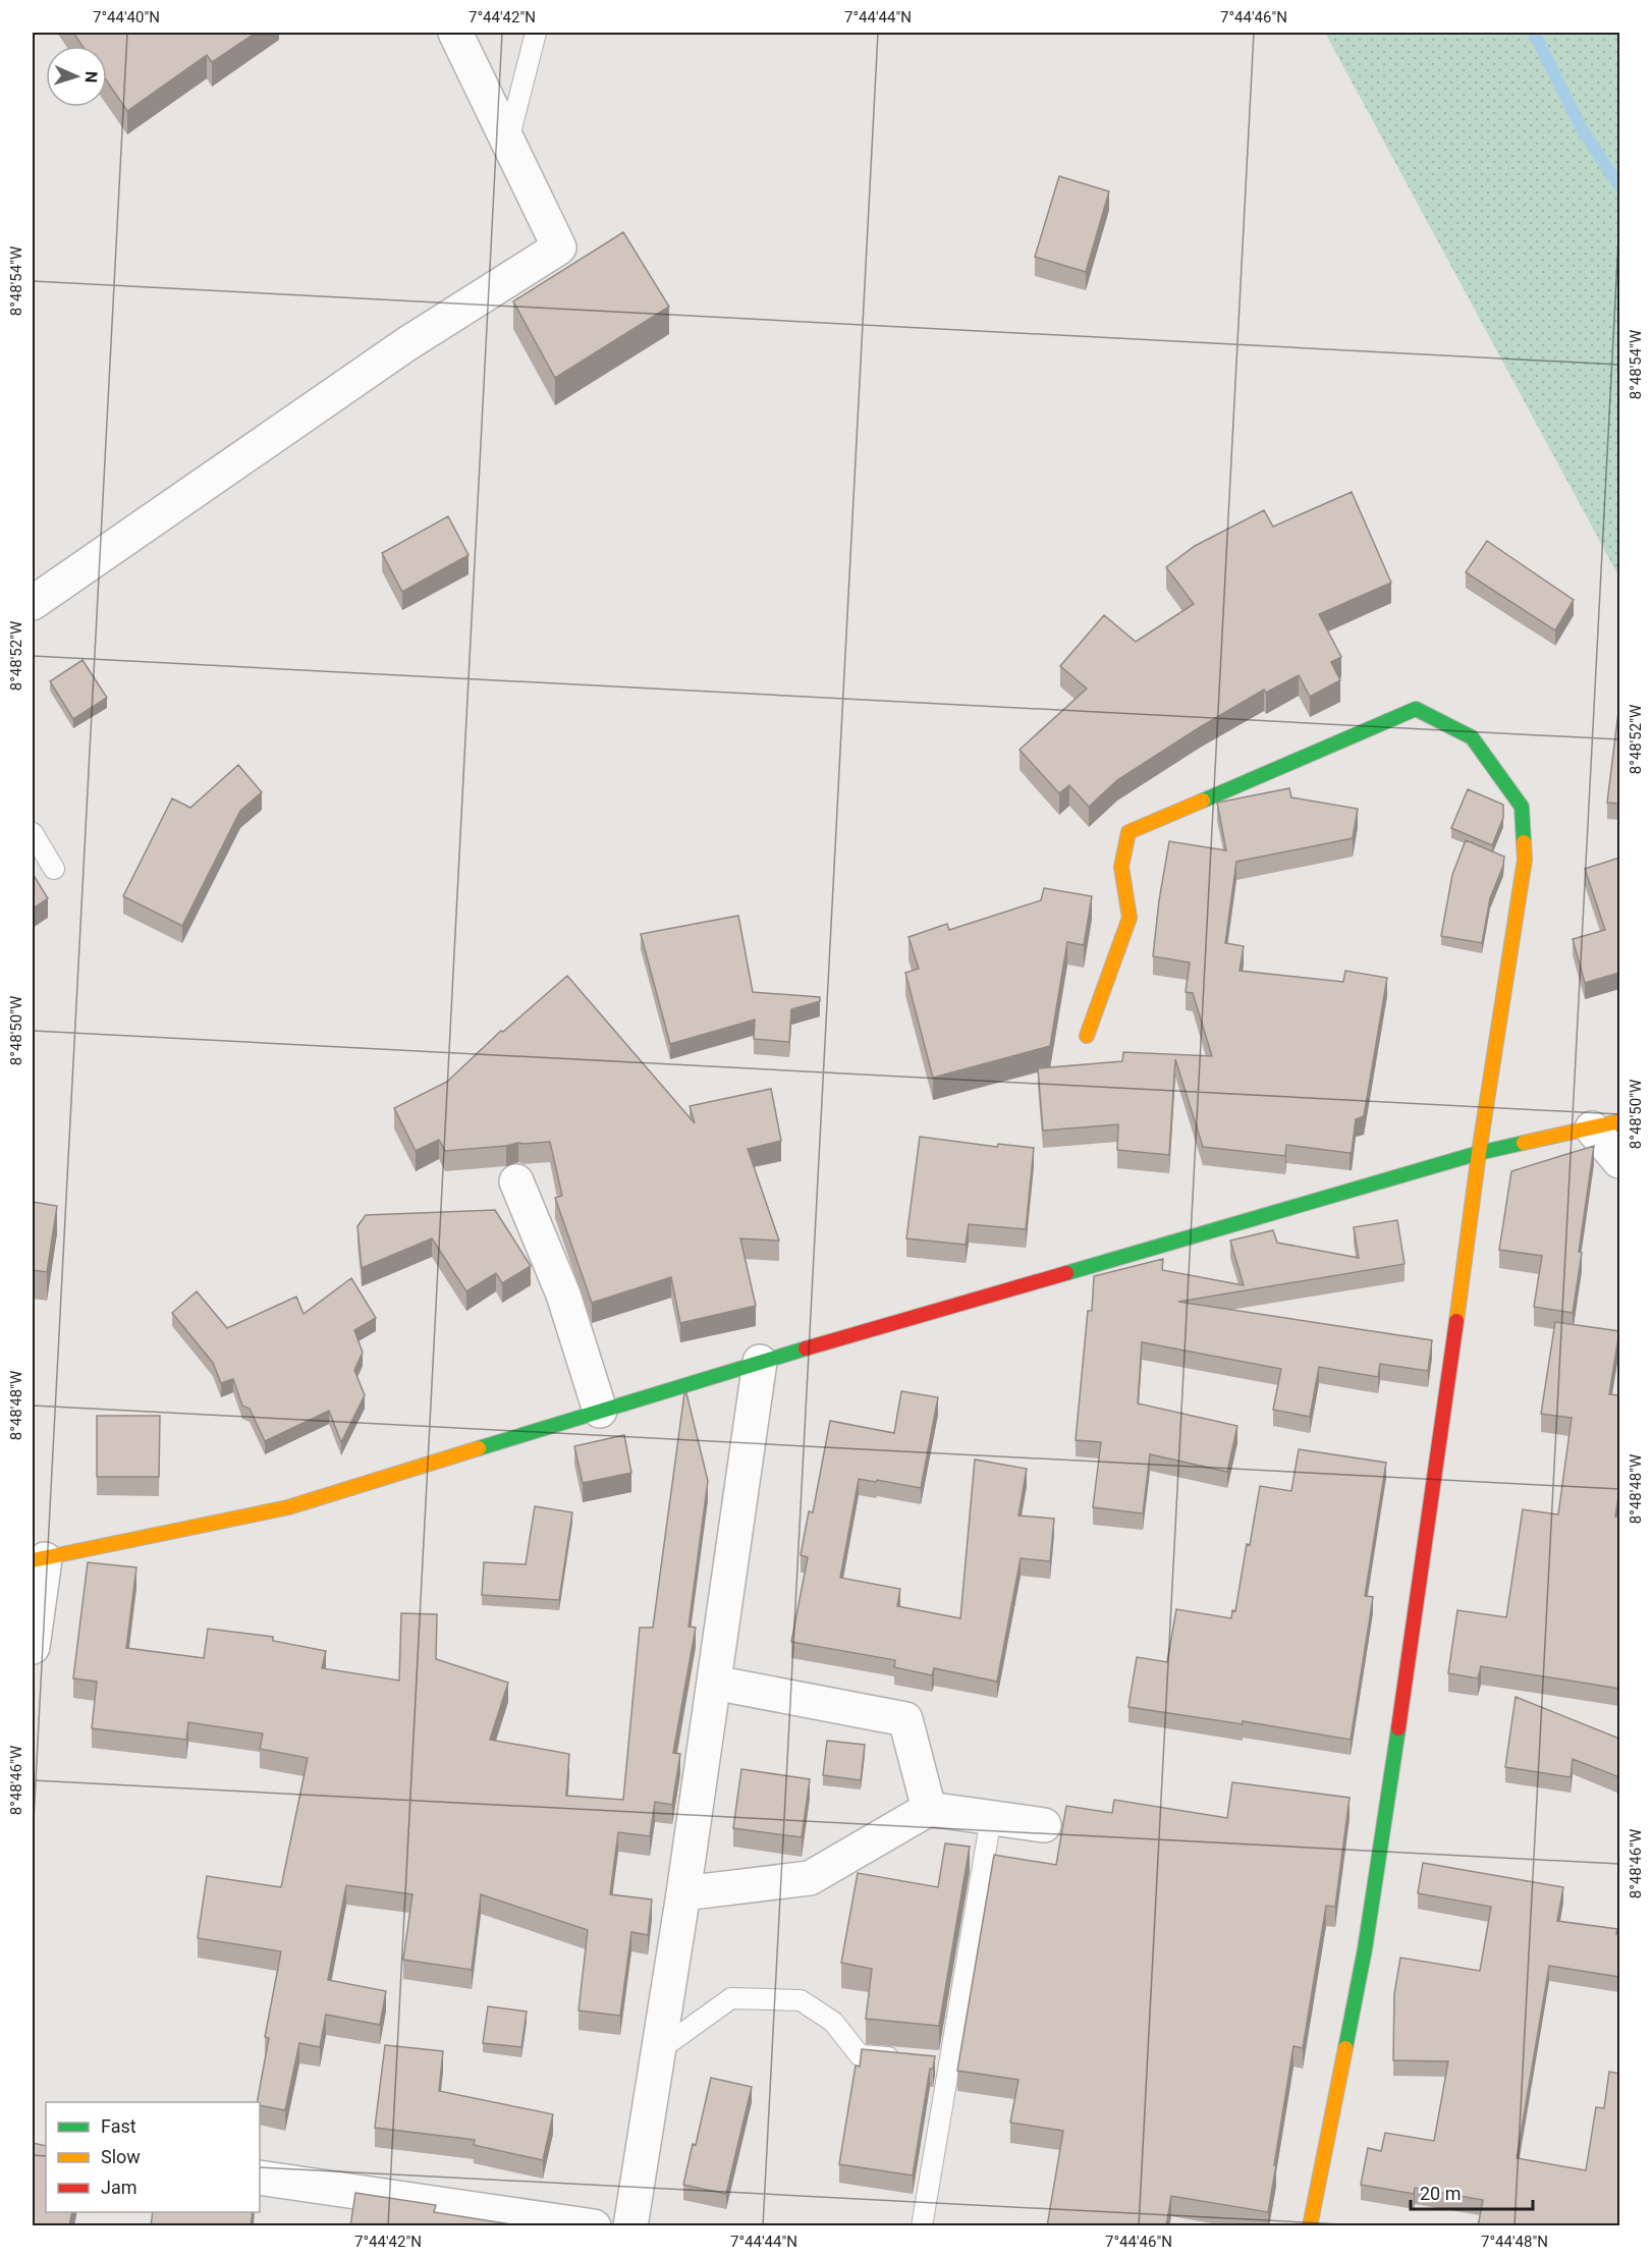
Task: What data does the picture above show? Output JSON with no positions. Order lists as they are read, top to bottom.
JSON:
{
  "legend": ["Fast", "Slow", "Jam"],
  "scale_bar": "20 m",
  "north": "right",
  "coordinates": [
    "7°44'40\"N",
    "7°44'42\"N",
    "7°44'44\"N",
    "7°44'46\"N",
    "8°48'54\"W",
    "8°48'52\"W",
    "8°48'50\"W",
    "8°48'48\"W",
    "8°48'46\"W",
    "7°44'48\"N"
  ]
}
